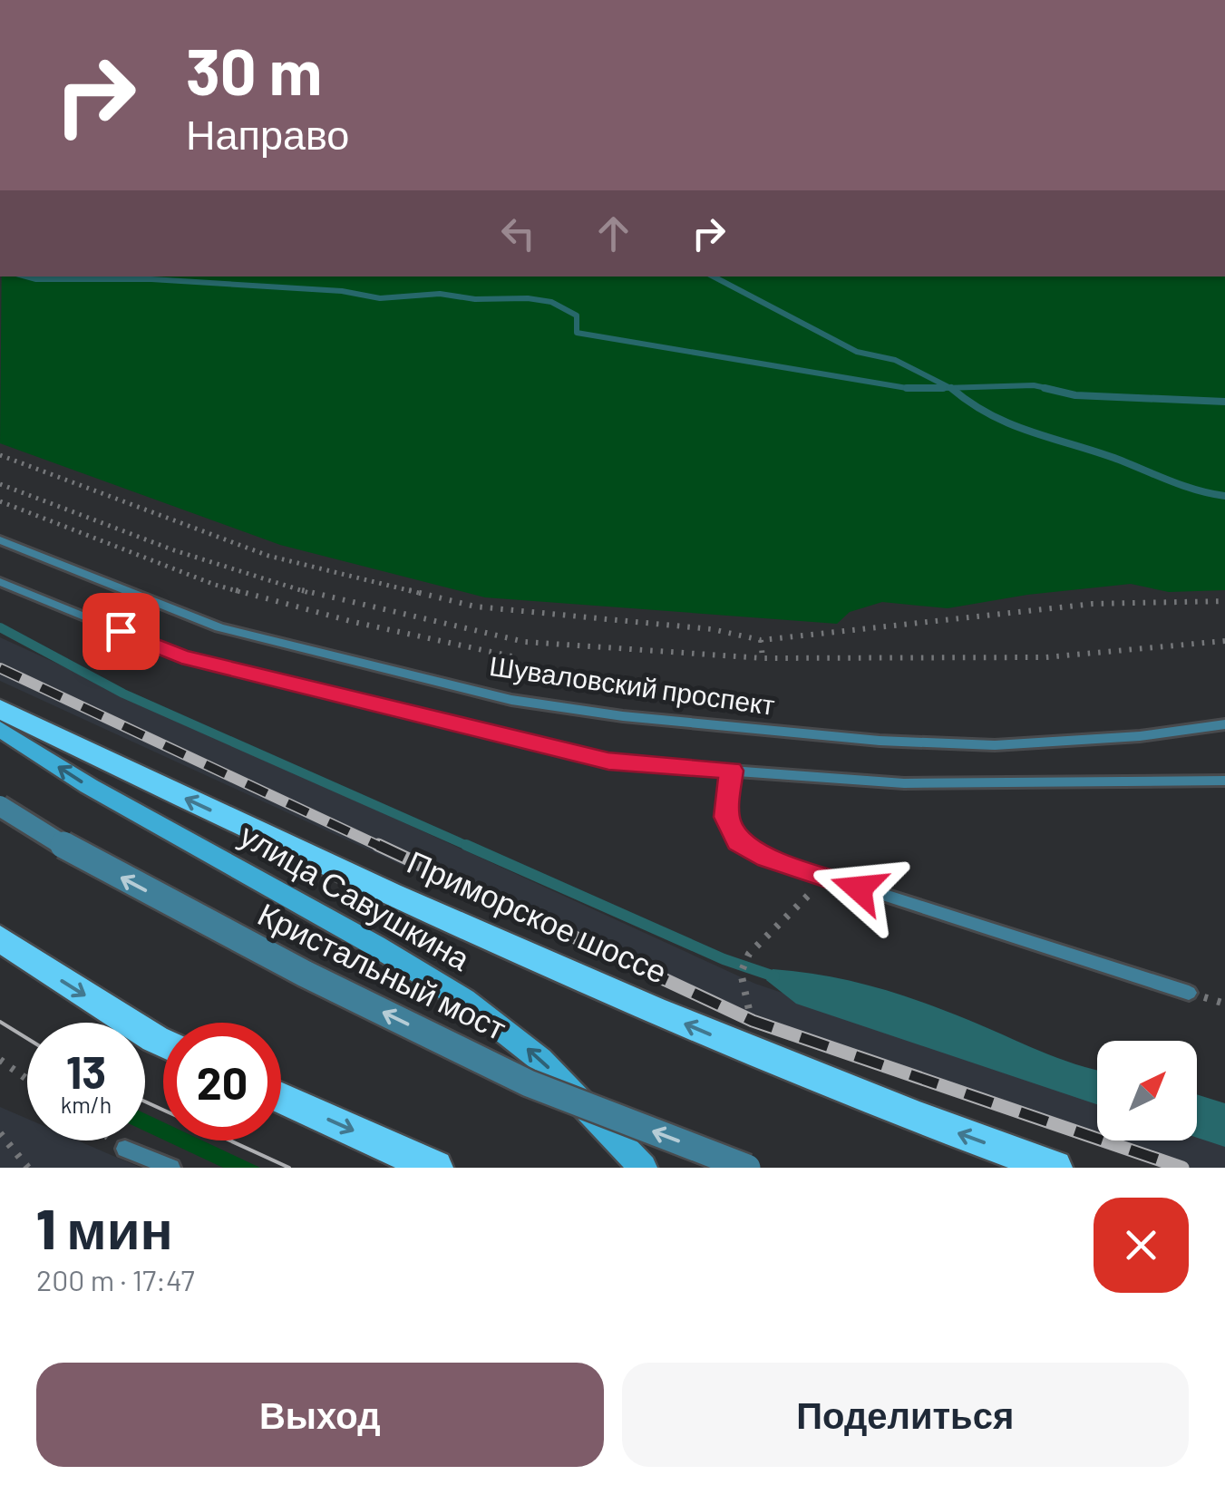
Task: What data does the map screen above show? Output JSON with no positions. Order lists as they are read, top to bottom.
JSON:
{
  "streets": {
    "main road": ["улица Савушкина", "Приморское шоссе"],
    "street": ["Кристальный мост"],
    "lane": ["Шуваловский проспект"]
  },
  "one_way": ["Приморское шоссе", "Кристальный мост"],
  "north": "top right",
  "page": {
    "turn": ["30 m", "Направо"],
    "speed": "13 km/h",
    "limit": "20",
    "heading": ["1 мин", "200 m · 17:47"],
    "buttons": ["Выход", "Поделиться"]
  }
}
